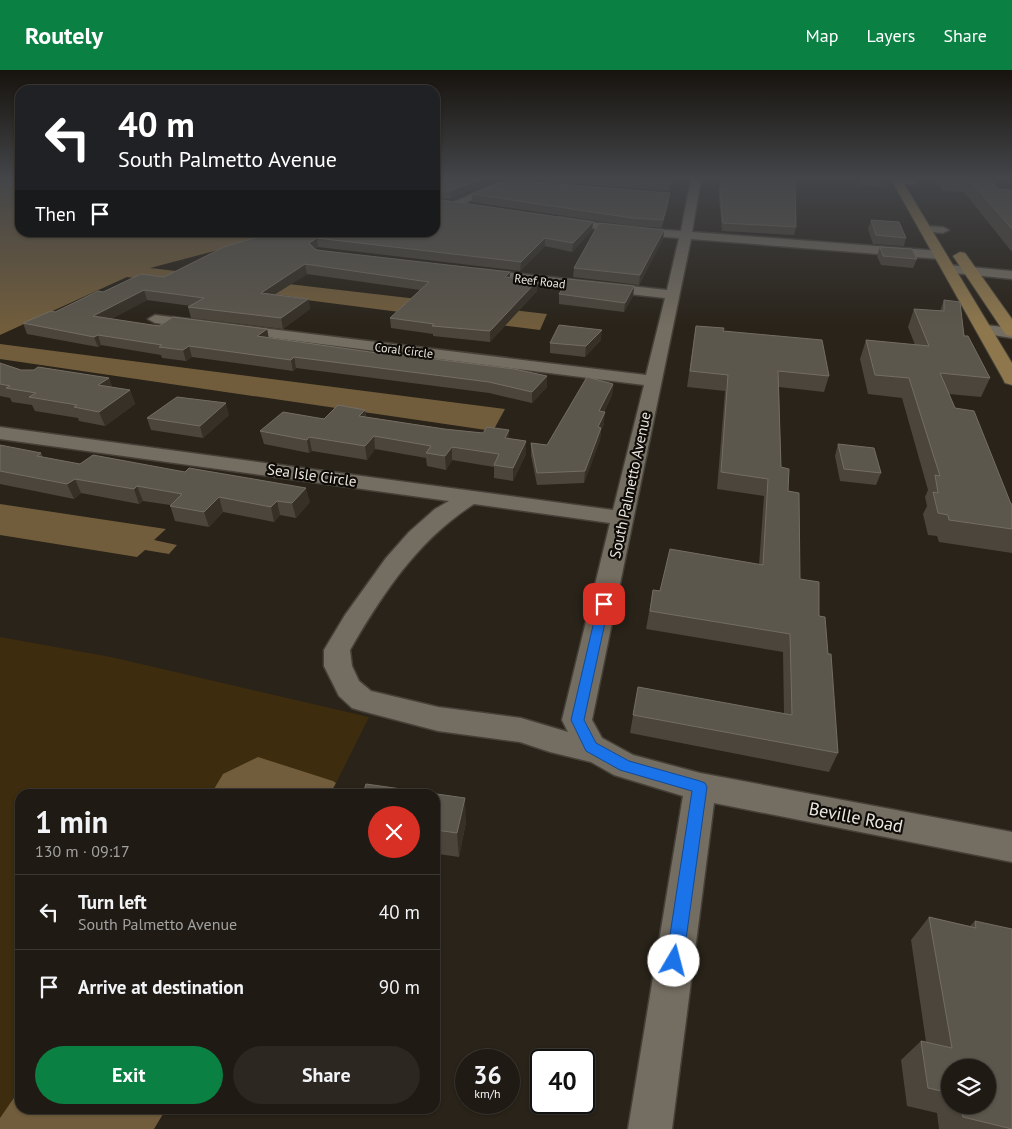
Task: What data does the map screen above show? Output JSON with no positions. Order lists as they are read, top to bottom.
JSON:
{
  "streets": {
    "street": [
      "Reef Road",
      "Coral Circle",
      "Sea Isle Circle",
      "South Palmetto Avenue",
      "Beville Road"
    ]
  },
  "crossings": [
    ["Reef Road", "South Palmetto Avenue"],
    ["Coral Circle", "South Palmetto Avenue"],
    ["Sea Isle Circle", "South Palmetto Avenue"],
    ["South Palmetto Avenue", "Beville Road"]
  ],
  "page": {
    "header": "Routely",
    "nav": ["Map", "Layers", "Share"],
    "turn": ["40 m", "South Palmetto Avenue"],
    "then": "Then",
    "heading": ["1 min", "130 m · 09:17"],
    "list": [
      {
        "name": "Turn left",
        "note": "South Palmetto Avenue",
        "value": "40 m"
      },
      {
        "name": "Arrive at destination",
        "value": "90 m"
      }
    ],
    "buttons": ["Exit", "Share"],
    "speed": "36 km/h",
    "limit": "40"
  }
}
